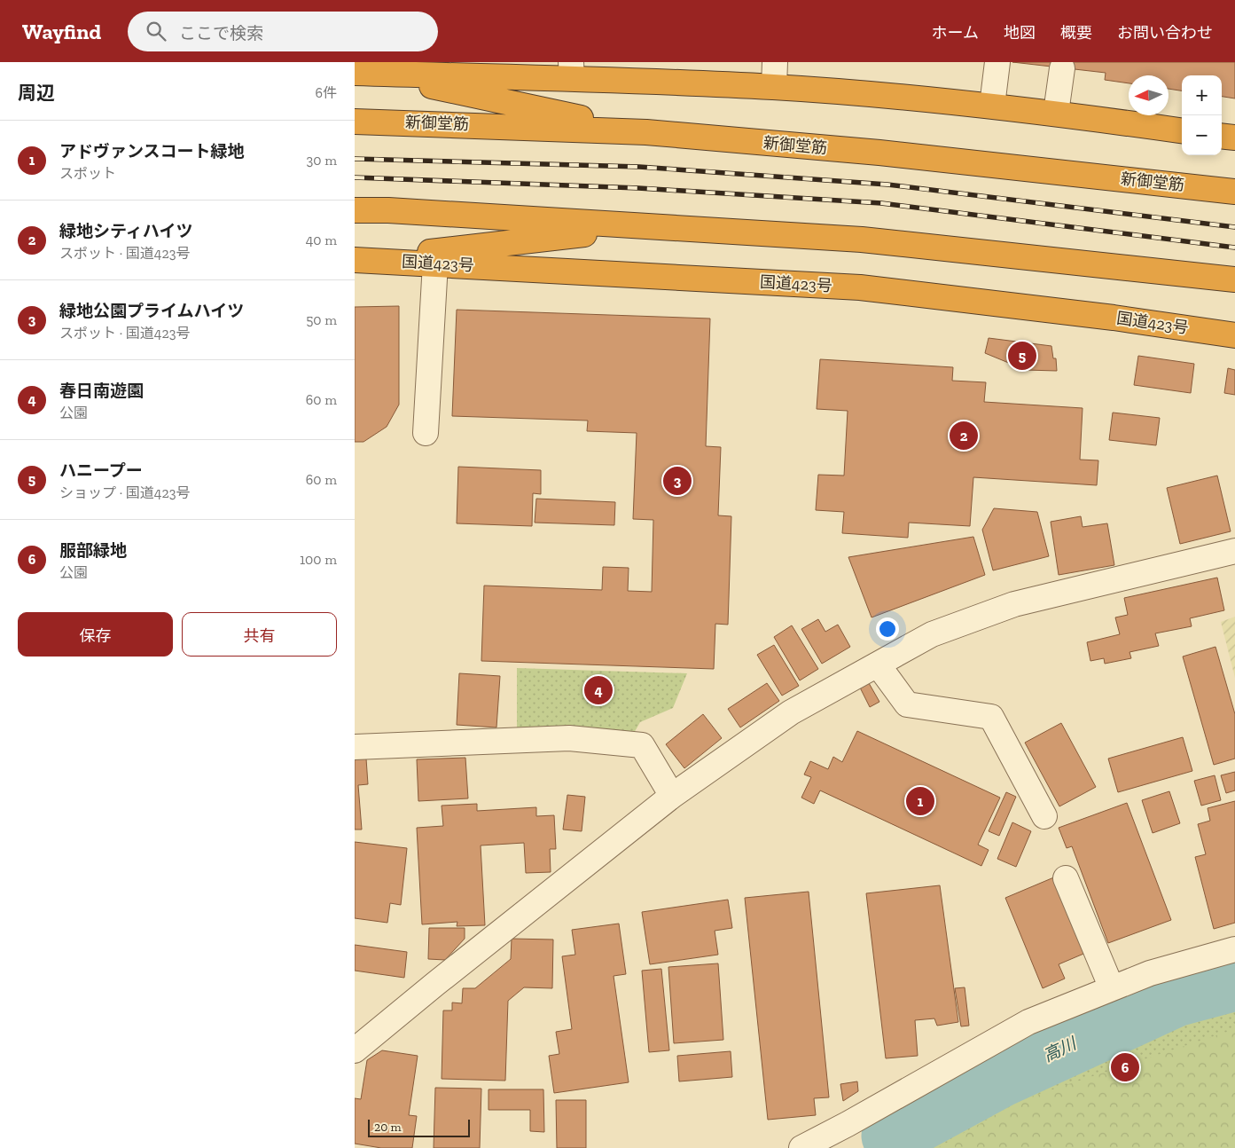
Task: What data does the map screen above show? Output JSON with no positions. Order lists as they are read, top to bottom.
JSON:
{
  "streets": {
    "highway": ["新御堂筋", "国道423号"]
  },
  "water": ["高川"],
  "scale_bar": "20 m",
  "north": "left",
  "page": {
    "header": "Wayfind",
    "search": "ここで検索",
    "nav": [
      "ホーム",
      "地図",
      "概要",
      "お問い合わせ"
    ],
    "heading": ["周辺", "6件"],
    "map_buttons": ["+", "−"],
    "list": [
      {
        "mark": "1",
        "name": "アドヴァンスコート緑地",
        "note": "スポット",
        "value": "30 m"
      },
      {
        "mark": "2",
        "name": "緑地シティハイツ",
        "note": "スポット · 国道423号",
        "value": "40 m"
      },
      {
        "mark": "3",
        "name": "緑地公園プライムハイツ",
        "note": "スポット · 国道423号",
        "value": "50 m"
      },
      {
        "mark": "4",
        "name": "春日南遊園",
        "note": "公園",
        "value": "60 m"
      },
      {
        "mark": "5",
        "name": "ハニープー",
        "note": "ショップ · 国道423号",
        "value": "60 m"
      },
      {
        "mark": "6",
        "name": "服部緑地",
        "note": "公園",
        "value": "100 m"
      }
    ],
    "pins": [
      "5",
      "2",
      "3",
      "4",
      "1",
      "6"
    ],
    "buttons": ["保存", "共有"],
    "scale": "20 m"
  }
}
